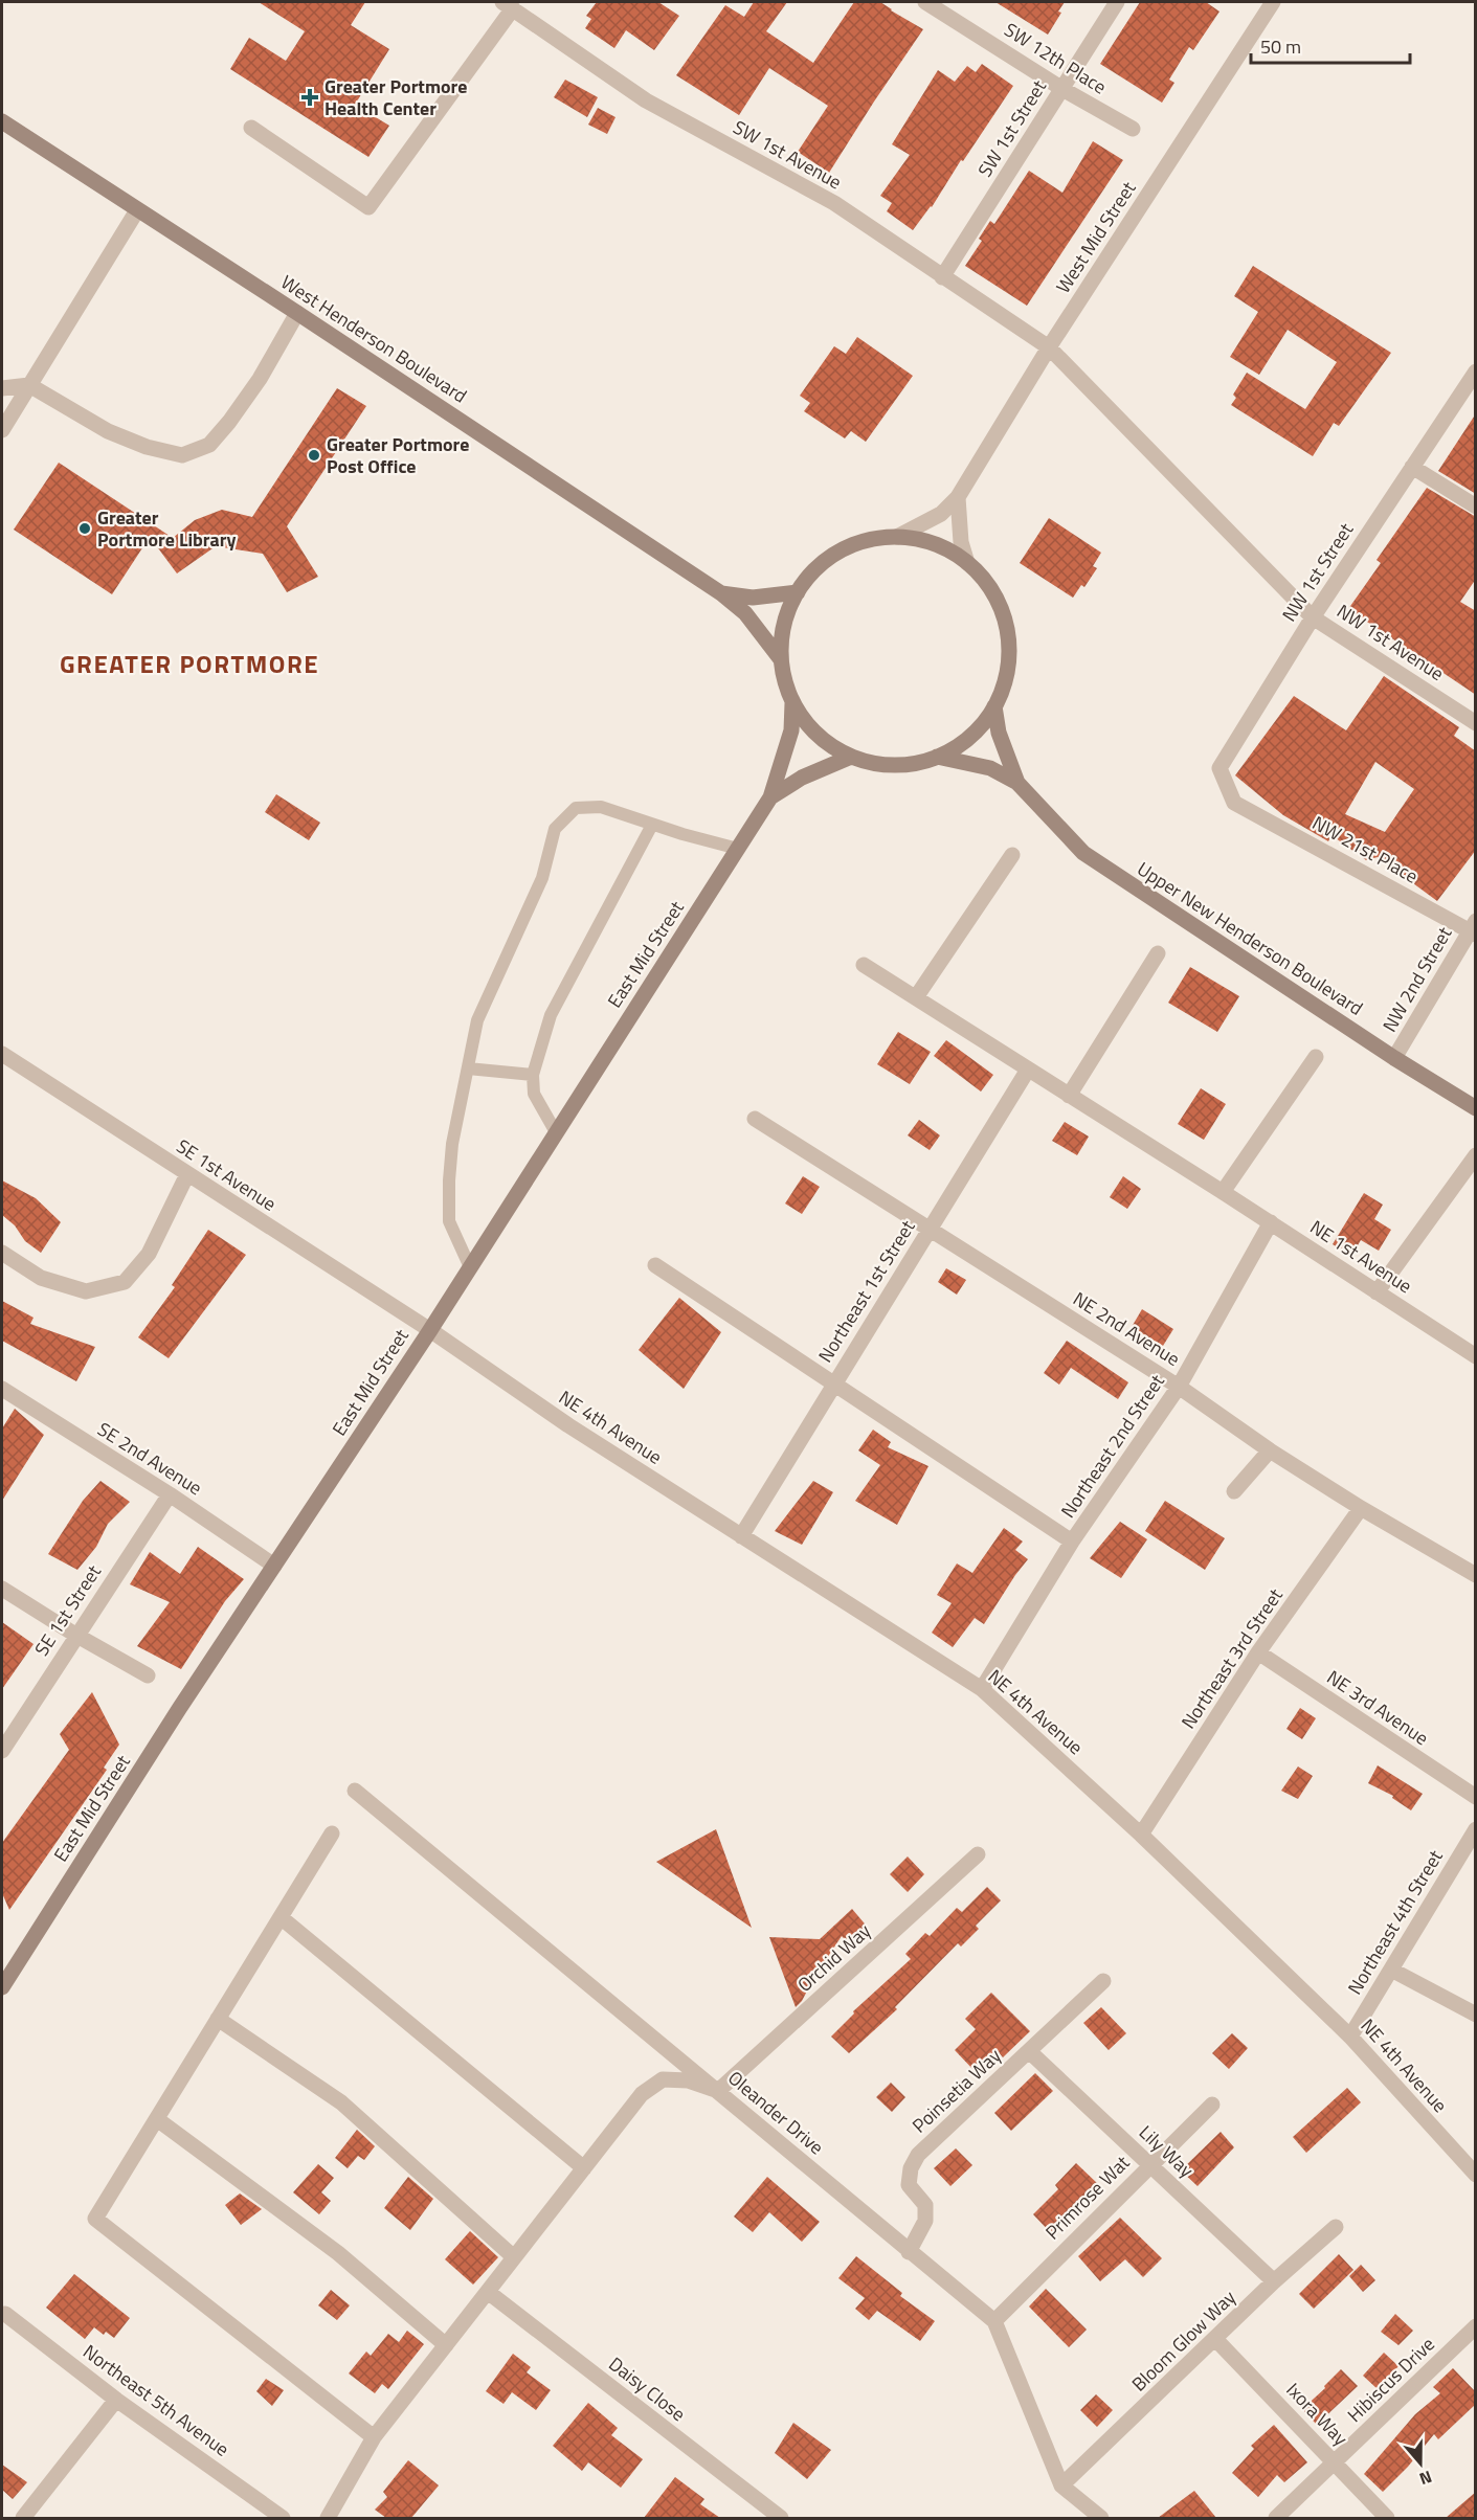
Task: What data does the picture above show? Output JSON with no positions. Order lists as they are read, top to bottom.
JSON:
{
  "streets": {
    "street": [
      "SW 12th Place",
      "SW 1st Street",
      "SW 1st Avenue",
      "West Mid Street",
      "West Henderson Boulevard",
      "NW 1st Street",
      "NW 1st Avenue",
      "NW 21st Place",
      "Upper New Henderson Boulevard",
      "East Mid Street",
      "NW 2nd Street",
      "SE 1st Avenue",
      "NE 1st Avenue",
      "Northeast 1st Street",
      "NE 2nd Avenue",
      "NE 4th Avenue",
      "Northeast 2nd Street",
      "SE 2nd Avenue",
      "SE 1st Street",
      "Northeast 3rd Street",
      "NE 3rd Avenue",
      "Northeast 4th Street",
      "Orchid Way",
      "Poinsetia Way",
      "Oleander Drive",
      "Lily Way",
      "Primrose Wat",
      "Bloom Glow Way",
      "Hibiscus Drive",
      "Daisy Close",
      "Northeast 5th Avenue",
      "Ixora Way"
    ]
  },
  "crossings": [
    ["SW 12th Place", "SW 1st Street"],
    ["SW 1st Street", "SW 1st Avenue"],
    ["SW 1st Avenue", "West Mid Street"],
    ["SW 1st Avenue", "NW 1st Avenue"],
    ["West Mid Street", "NW 1st Avenue"],
    ["NW 1st Street", "NW 1st Avenue"],
    ["NW 1st Street", "NW 21st Place"],
    ["NW 21st Place", "NW 2nd Street"],
    ["Upper New Henderson Boulevard", "NW 2nd Street"],
    ["East Mid Street", "SE 1st Avenue"],
    ["East Mid Street", "NE 4th Avenue"],
    ["East Mid Street", "SE 2nd Avenue"],
    ["SE 1st Avenue", "NE 4th Avenue"],
    ["NE 1st Avenue", "Northeast 1st Street"],
    ["NE 1st Avenue", "Northeast 2nd Street"],
    ["Northeast 1st Street", "NE 2nd Avenue"],
    ["Northeast 1st Street", "NE 4th Avenue"],
    ["NE 2nd Avenue", "Northeast 2nd Street"],
    ["NE 2nd Avenue", "Northeast 3rd Street"],
    ["NE 4th Avenue", "Northeast 2nd Street"],
    ["NE 4th Avenue", "Northeast 3rd Street"],
    ["NE 4th Avenue", "Northeast 4th Street"],
    ["SE 2nd Avenue", "SE 1st Street"],
    ["Northeast 3rd Street", "NE 3rd Avenue"],
    ["Orchid Way", "Oleander Drive"],
    ["Poinsetia Way", "Oleander Drive"],
    ["Poinsetia Way", "Lily Way"],
    ["Oleander Drive", "Primrose Wat"],
    ["Oleander Drive", "Bloom Glow Way"],
    ["Lily Way", "Primrose Wat"],
    ["Lily Way", "Bloom Glow Way"],
    ["Bloom Glow Way", "Ixora Way"],
    ["Hibiscus Drive", "Ixora Way"]
  ],
  "districts": ["GREATER PORTMORE"],
  "places": {
    "health": ["Greater Portmore Health Center"],
    "other": ["Greater Portmore Post Office", "Greater Portmore Library"]
  },
  "scale_bar": "50 m",
  "north": "bottom"
}
